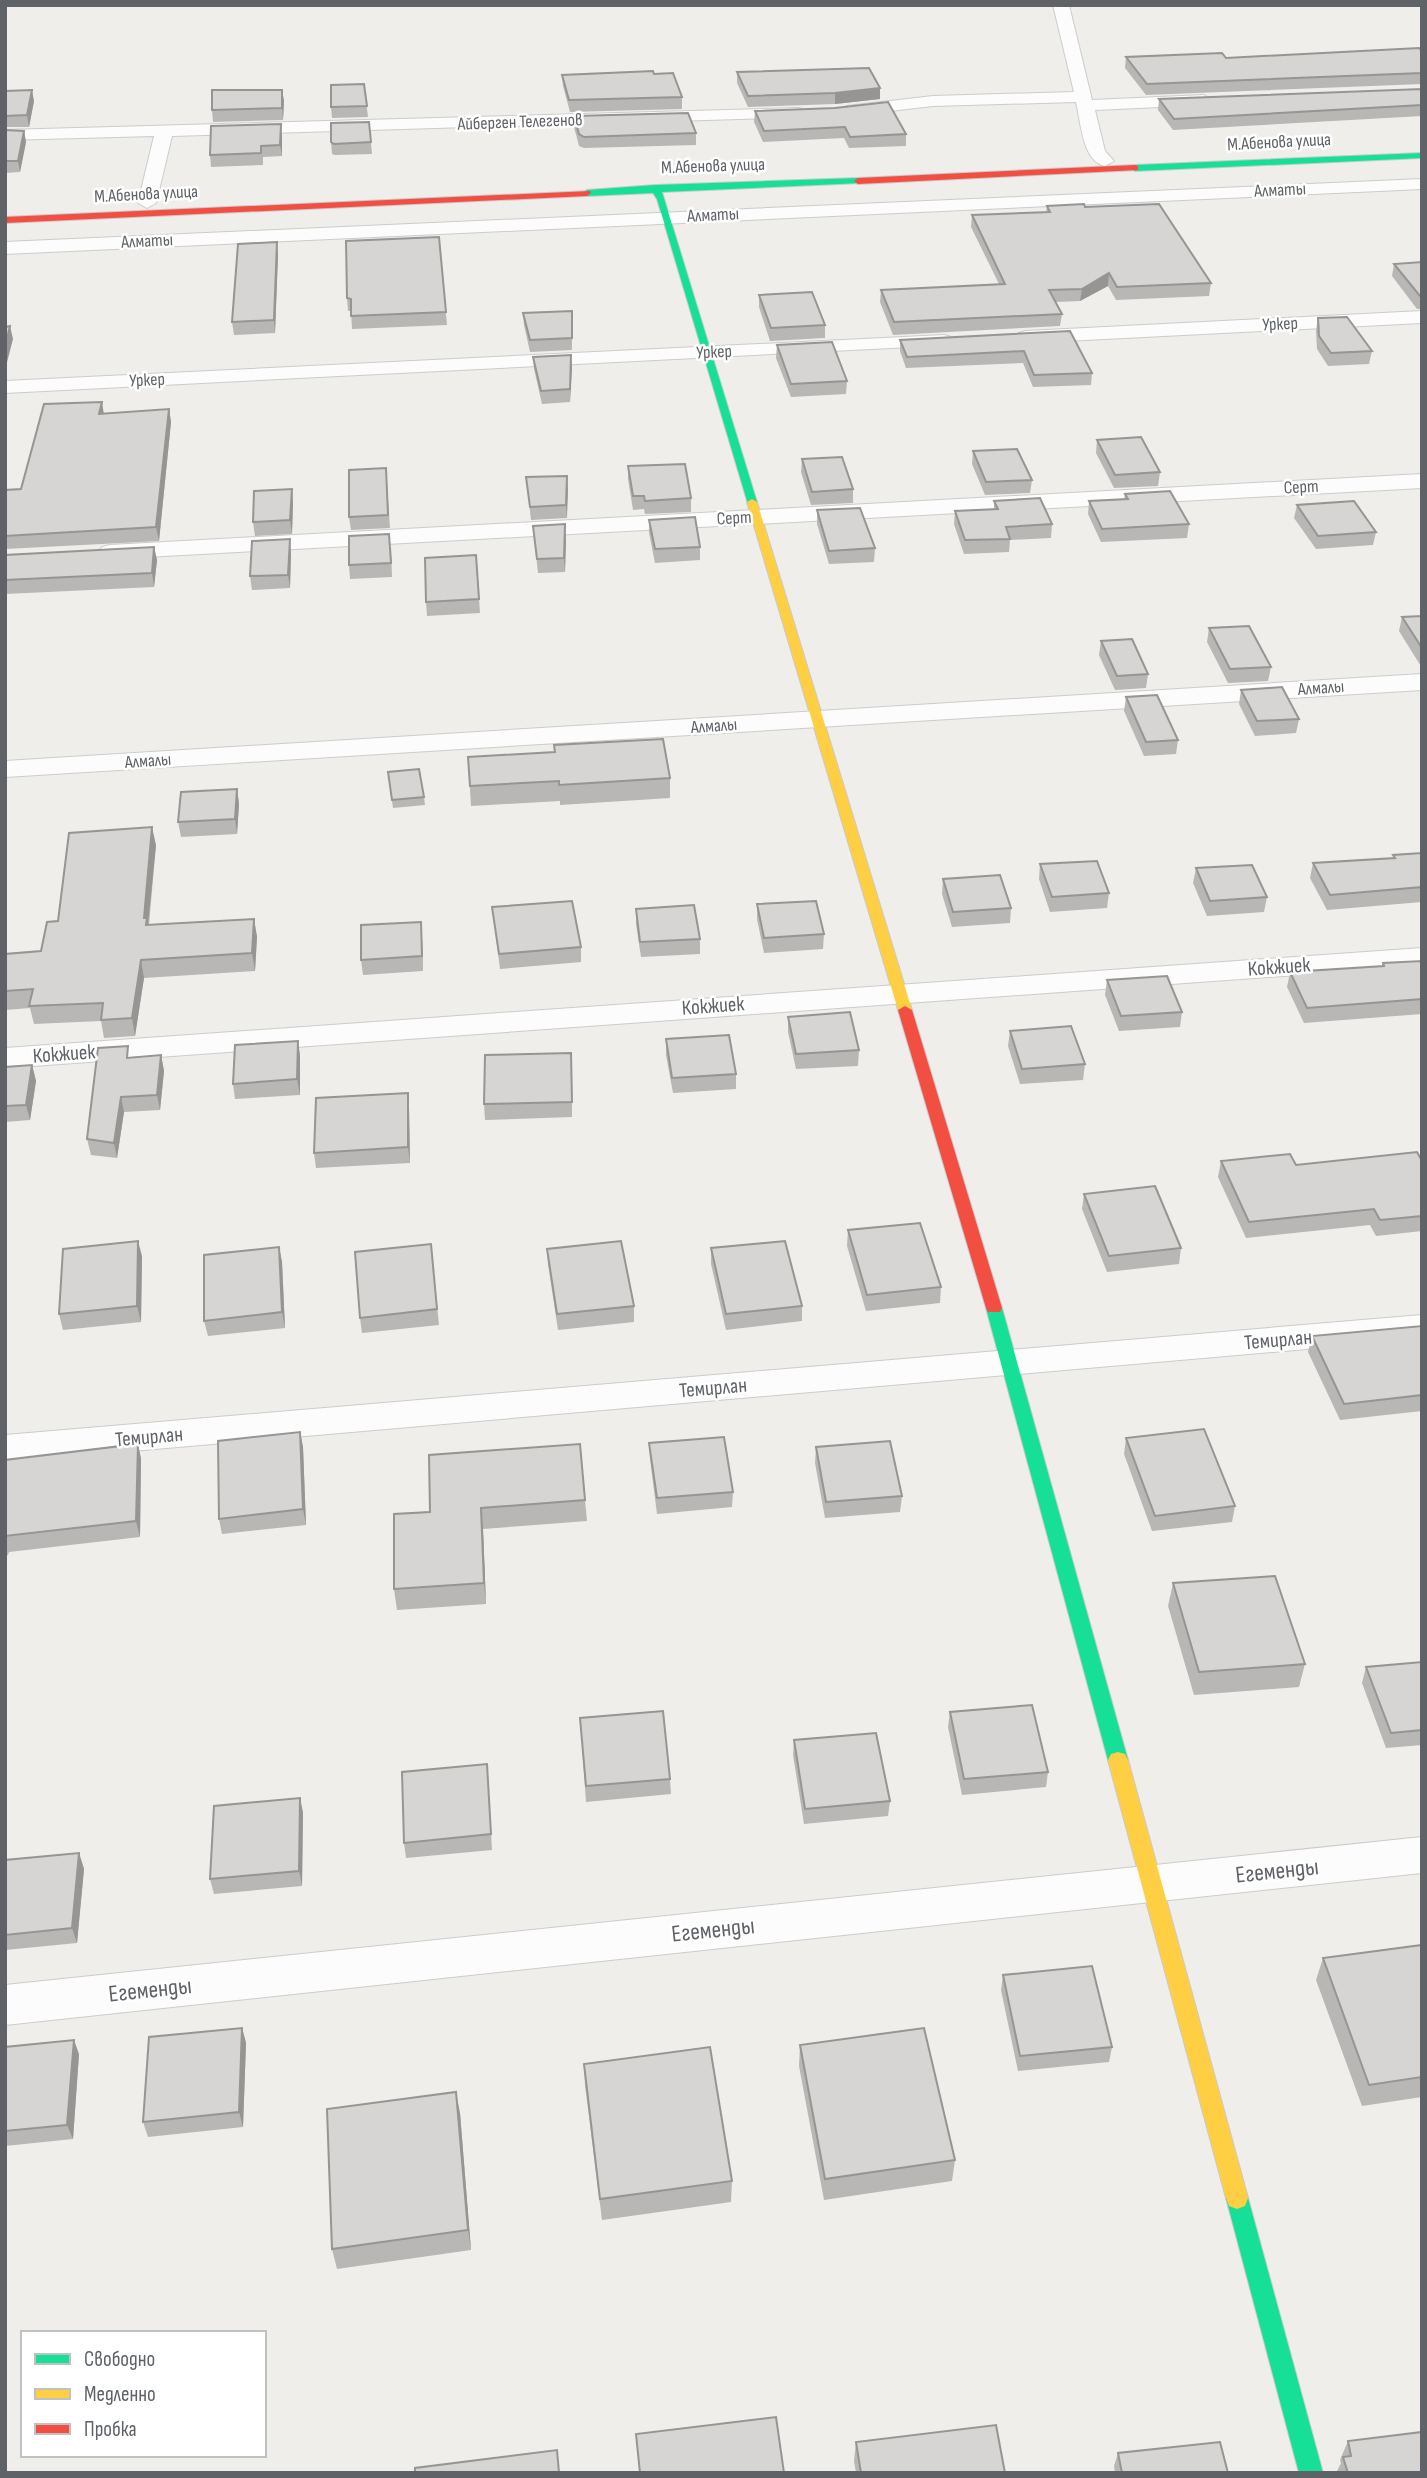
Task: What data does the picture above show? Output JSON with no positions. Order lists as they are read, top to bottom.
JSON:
{
  "streets": {
    "main road": ["М.Абенова улица"],
    "street": [
      "Айберген Телегенов",
      "Алматы",
      "Уркер",
      "Серт",
      "Алмалы",
      "Кокжиек",
      "Темирлан",
      "Егеменды"
    ]
  },
  "legend": ["Свободно", "Медленно", "Пробка"]
}
